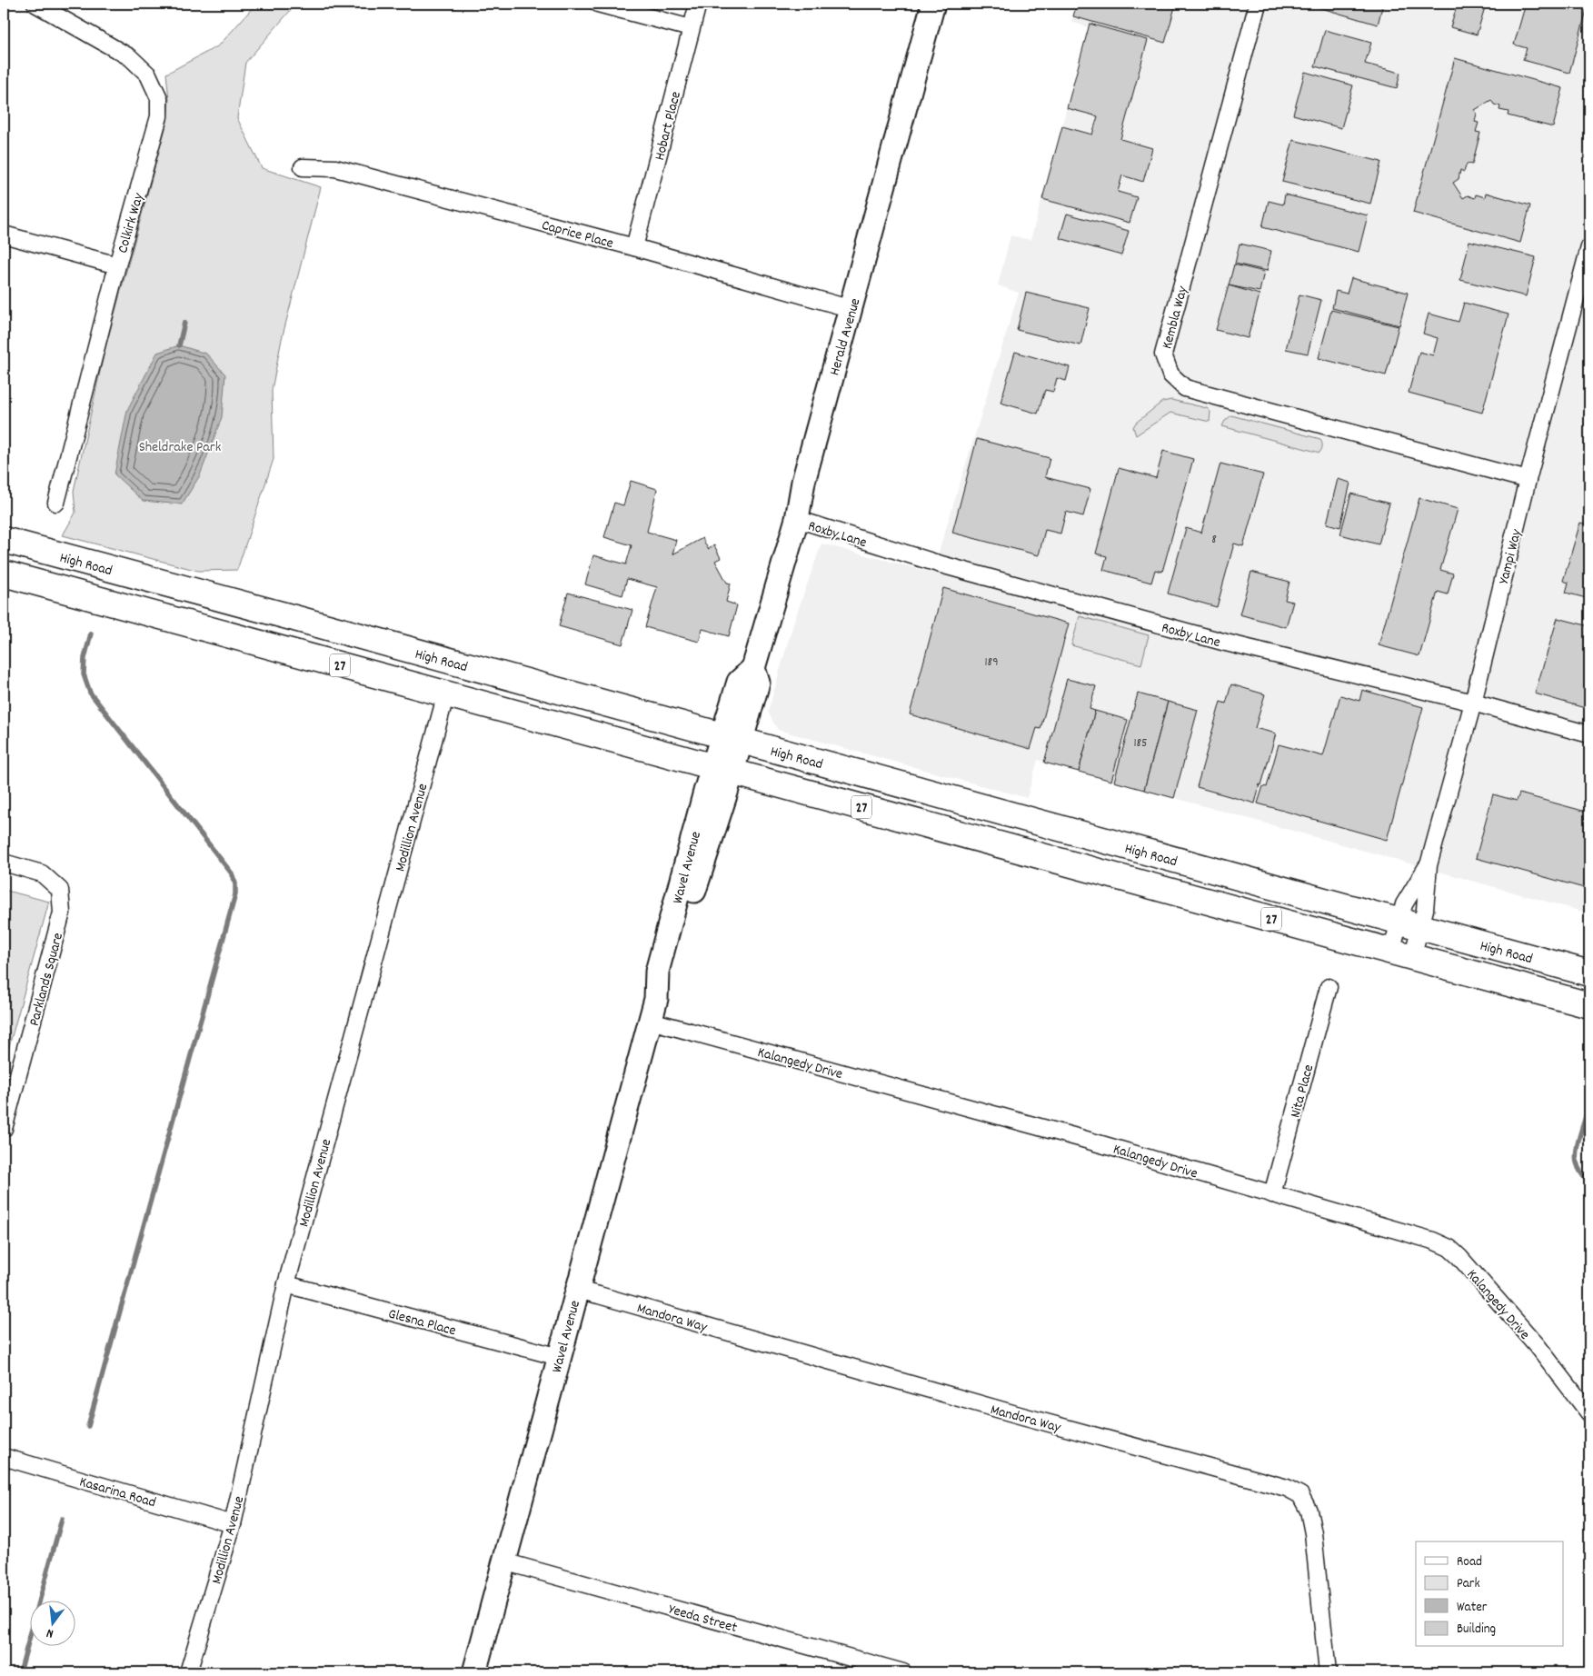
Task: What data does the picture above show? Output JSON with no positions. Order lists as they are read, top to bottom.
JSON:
{
  "streets": {
    "main road": ["High Road", "27"],
    "street": [
      "Hobart Place",
      "Colkirk Way",
      "Caprice Place",
      "Kembla Way",
      "Herald Avenue",
      "Roxby Lane",
      "Yampi Way",
      "Modillion Avenue",
      "Wavel Avenue",
      "Parklands Square",
      "Kalangedy Drive",
      "Nita Place",
      "Mandora Way",
      "Glesna Place",
      "Kasarina Road",
      "Yeeda Street"
    ]
  },
  "crossings": [
    ["Hobart Place", "Caprice Place"],
    ["Caprice Place", "Herald Avenue"],
    ["Kembla Way", "Yampi Way"],
    ["Herald Avenue", "Roxby Lane"],
    ["Herald Avenue", "High Road"],
    ["Herald Avenue", "27"],
    ["Herald Avenue", "Wavel Avenue"],
    ["Roxby Lane", "Yampi Way"],
    ["Yampi Way", "High Road"],
    ["Yampi Way", "27"],
    ["27", "Modillion Avenue"],
    ["27", "Wavel Avenue"],
    ["Modillion Avenue", "Glesna Place"],
    ["Modillion Avenue", "Kasarina Road"],
    ["Wavel Avenue", "Kalangedy Drive"],
    ["Wavel Avenue", "Mandora Way"],
    ["Wavel Avenue", "Glesna Place"],
    ["Wavel Avenue", "Yeeda Street"],
    ["Kalangedy Drive", "Nita Place"]
  ],
  "parks": ["Sheldrake Park"],
  "house_numbers": ["8", "189", "185"],
  "legend": [
    "Road",
    "Park",
    "Water",
    "Building"
  ],
  "north": "bottom"
}
